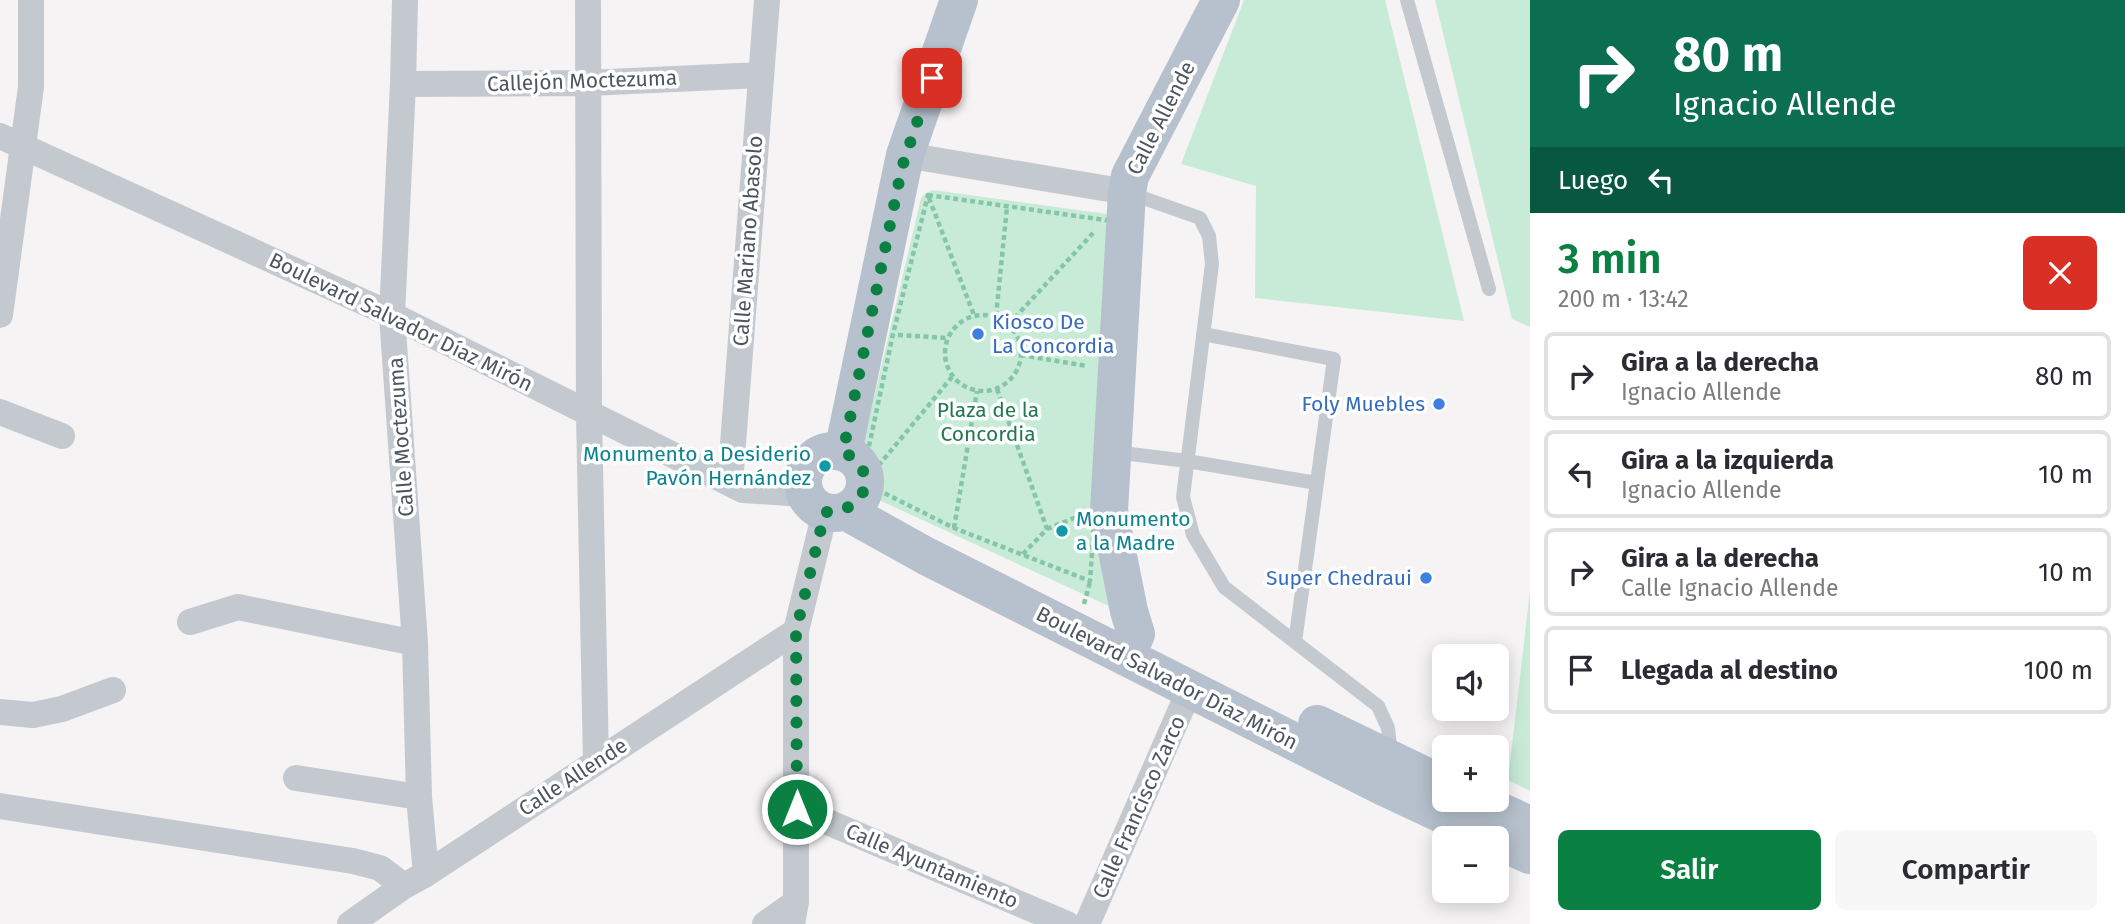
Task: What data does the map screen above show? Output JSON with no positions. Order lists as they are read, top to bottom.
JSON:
{
  "streets": {
    "main road": ["Calle Allende", "Boulevard Salvador Díaz Mirón"],
    "street": [
      "Callejón Moctezuma",
      "Calle Mariano Abasolo",
      "Calle Moctezuma",
      "Calle Francisco Zarco",
      "Calle Ayuntamiento"
    ]
  },
  "crossings": [
    ["Callejón Moctezuma", "Calle Mariano Abasolo"],
    ["Callejón Moctezuma", "Calle Moctezuma"],
    ["Calle Allende", "Boulevard Salvador Díaz Mirón"],
    ["Calle Allende", "Calle Moctezuma"],
    ["Calle Mariano Abasolo", "Boulevard Salvador Díaz Mirón"],
    ["Boulevard Salvador Díaz Mirón", "Calle Moctezuma"],
    ["Boulevard Salvador Díaz Mirón", "Calle Francisco Zarco"]
  ],
  "parks": ["Plaza de la Concordia"],
  "places": [
    "Kiosco De La Concordia",
    "Foly Muebles",
    "Monumento a Desiderio Pavón Hernández",
    "Monumento a la Madre",
    "Super Chedraui"
  ],
  "page": {
    "turn": ["80 m", "Ignacio Allende"],
    "then": "Luego",
    "heading": ["3 min", "200 m · 13:42"],
    "list": [
      {
        "name": "Gira a la derecha",
        "note": "Ignacio Allende",
        "value": "80 m"
      },
      {
        "name": "Gira a la izquierda",
        "note": "Ignacio Allende",
        "value": "10 m"
      },
      {
        "name": "Gira a la derecha",
        "note": "Calle Ignacio Allende",
        "value": "10 m"
      },
      {
        "name": "Llegada al destino",
        "value": "100 m"
      }
    ],
    "map_buttons": ["+", "−"],
    "buttons": ["Salir", "Compartir"]
  }
}
